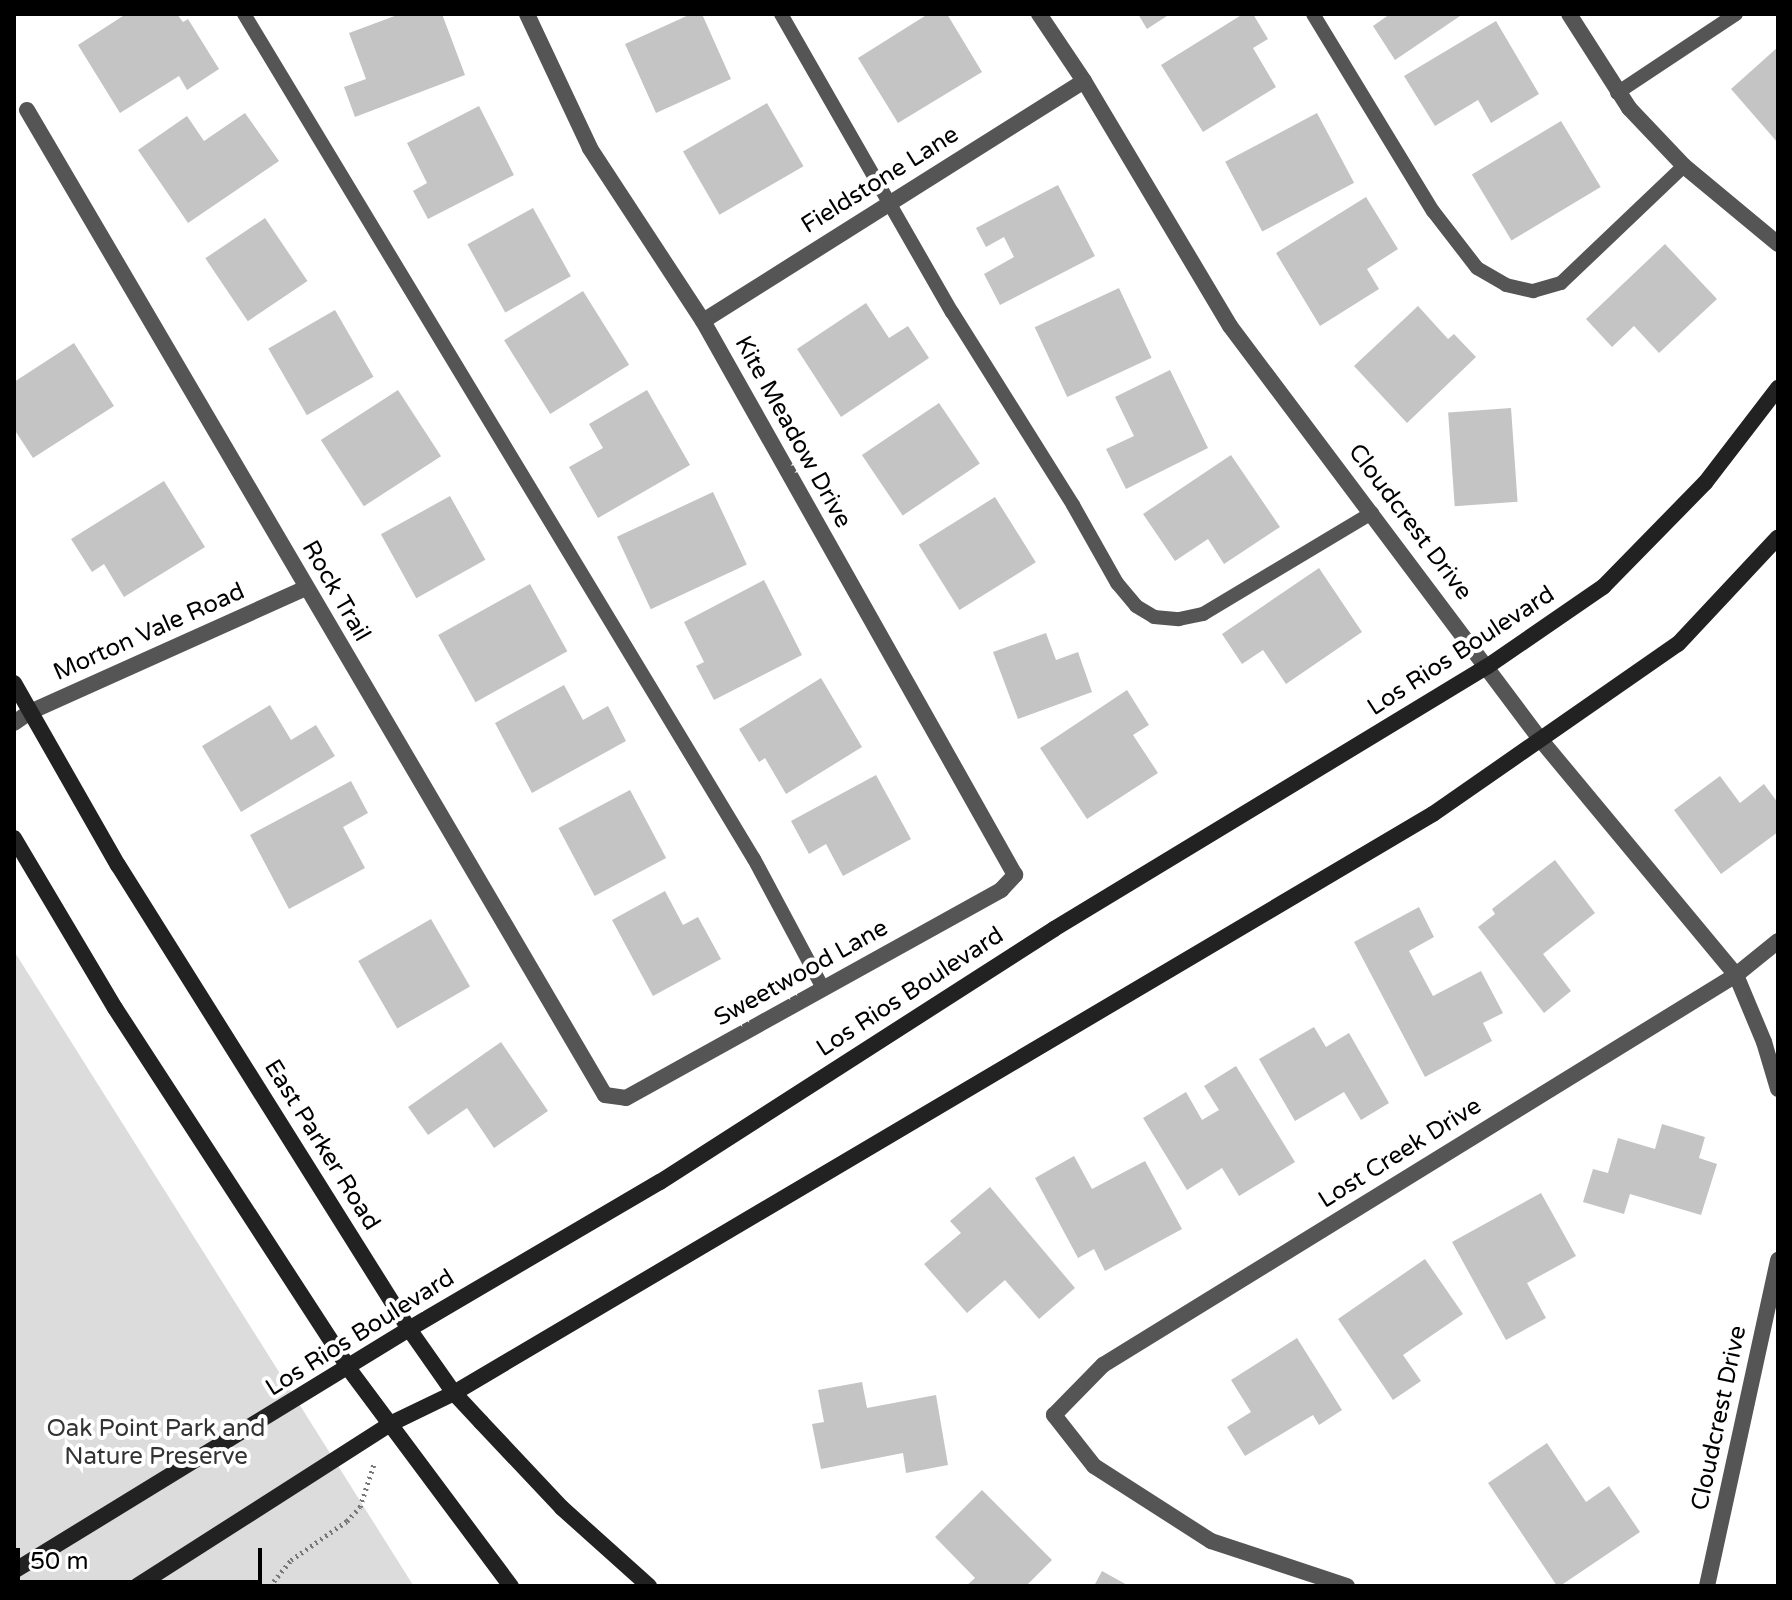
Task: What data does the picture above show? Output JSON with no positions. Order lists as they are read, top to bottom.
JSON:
{
  "streets": {
    "main road": ["Los Rios Boulevard", "East Parker Road"],
    "street": [
      "Fieldstone Lane",
      "Kite Meadow Drive",
      "Cloudcrest Drive",
      "Rock Trail",
      "Morton Vale Road",
      "Sweetwood Lane",
      "Lost Creek Drive"
    ]
  },
  "crossings": [
    ["Fieldstone Lane", "Kite Meadow Drive"],
    ["Fieldstone Lane", "Cloudcrest Drive"],
    ["Kite Meadow Drive", "Sweetwood Lane"],
    ["Cloudcrest Drive", "Los Rios Boulevard"],
    ["Cloudcrest Drive", "Lost Creek Drive"],
    ["Rock Trail", "Morton Vale Road"],
    ["Rock Trail", "Sweetwood Lane"],
    ["Morton Vale Road", "East Parker Road"],
    ["Los Rios Boulevard", "East Parker Road"]
  ],
  "parks": ["Oak Point Park and Nature Preserve"],
  "scale_bar": "50 m"
}
